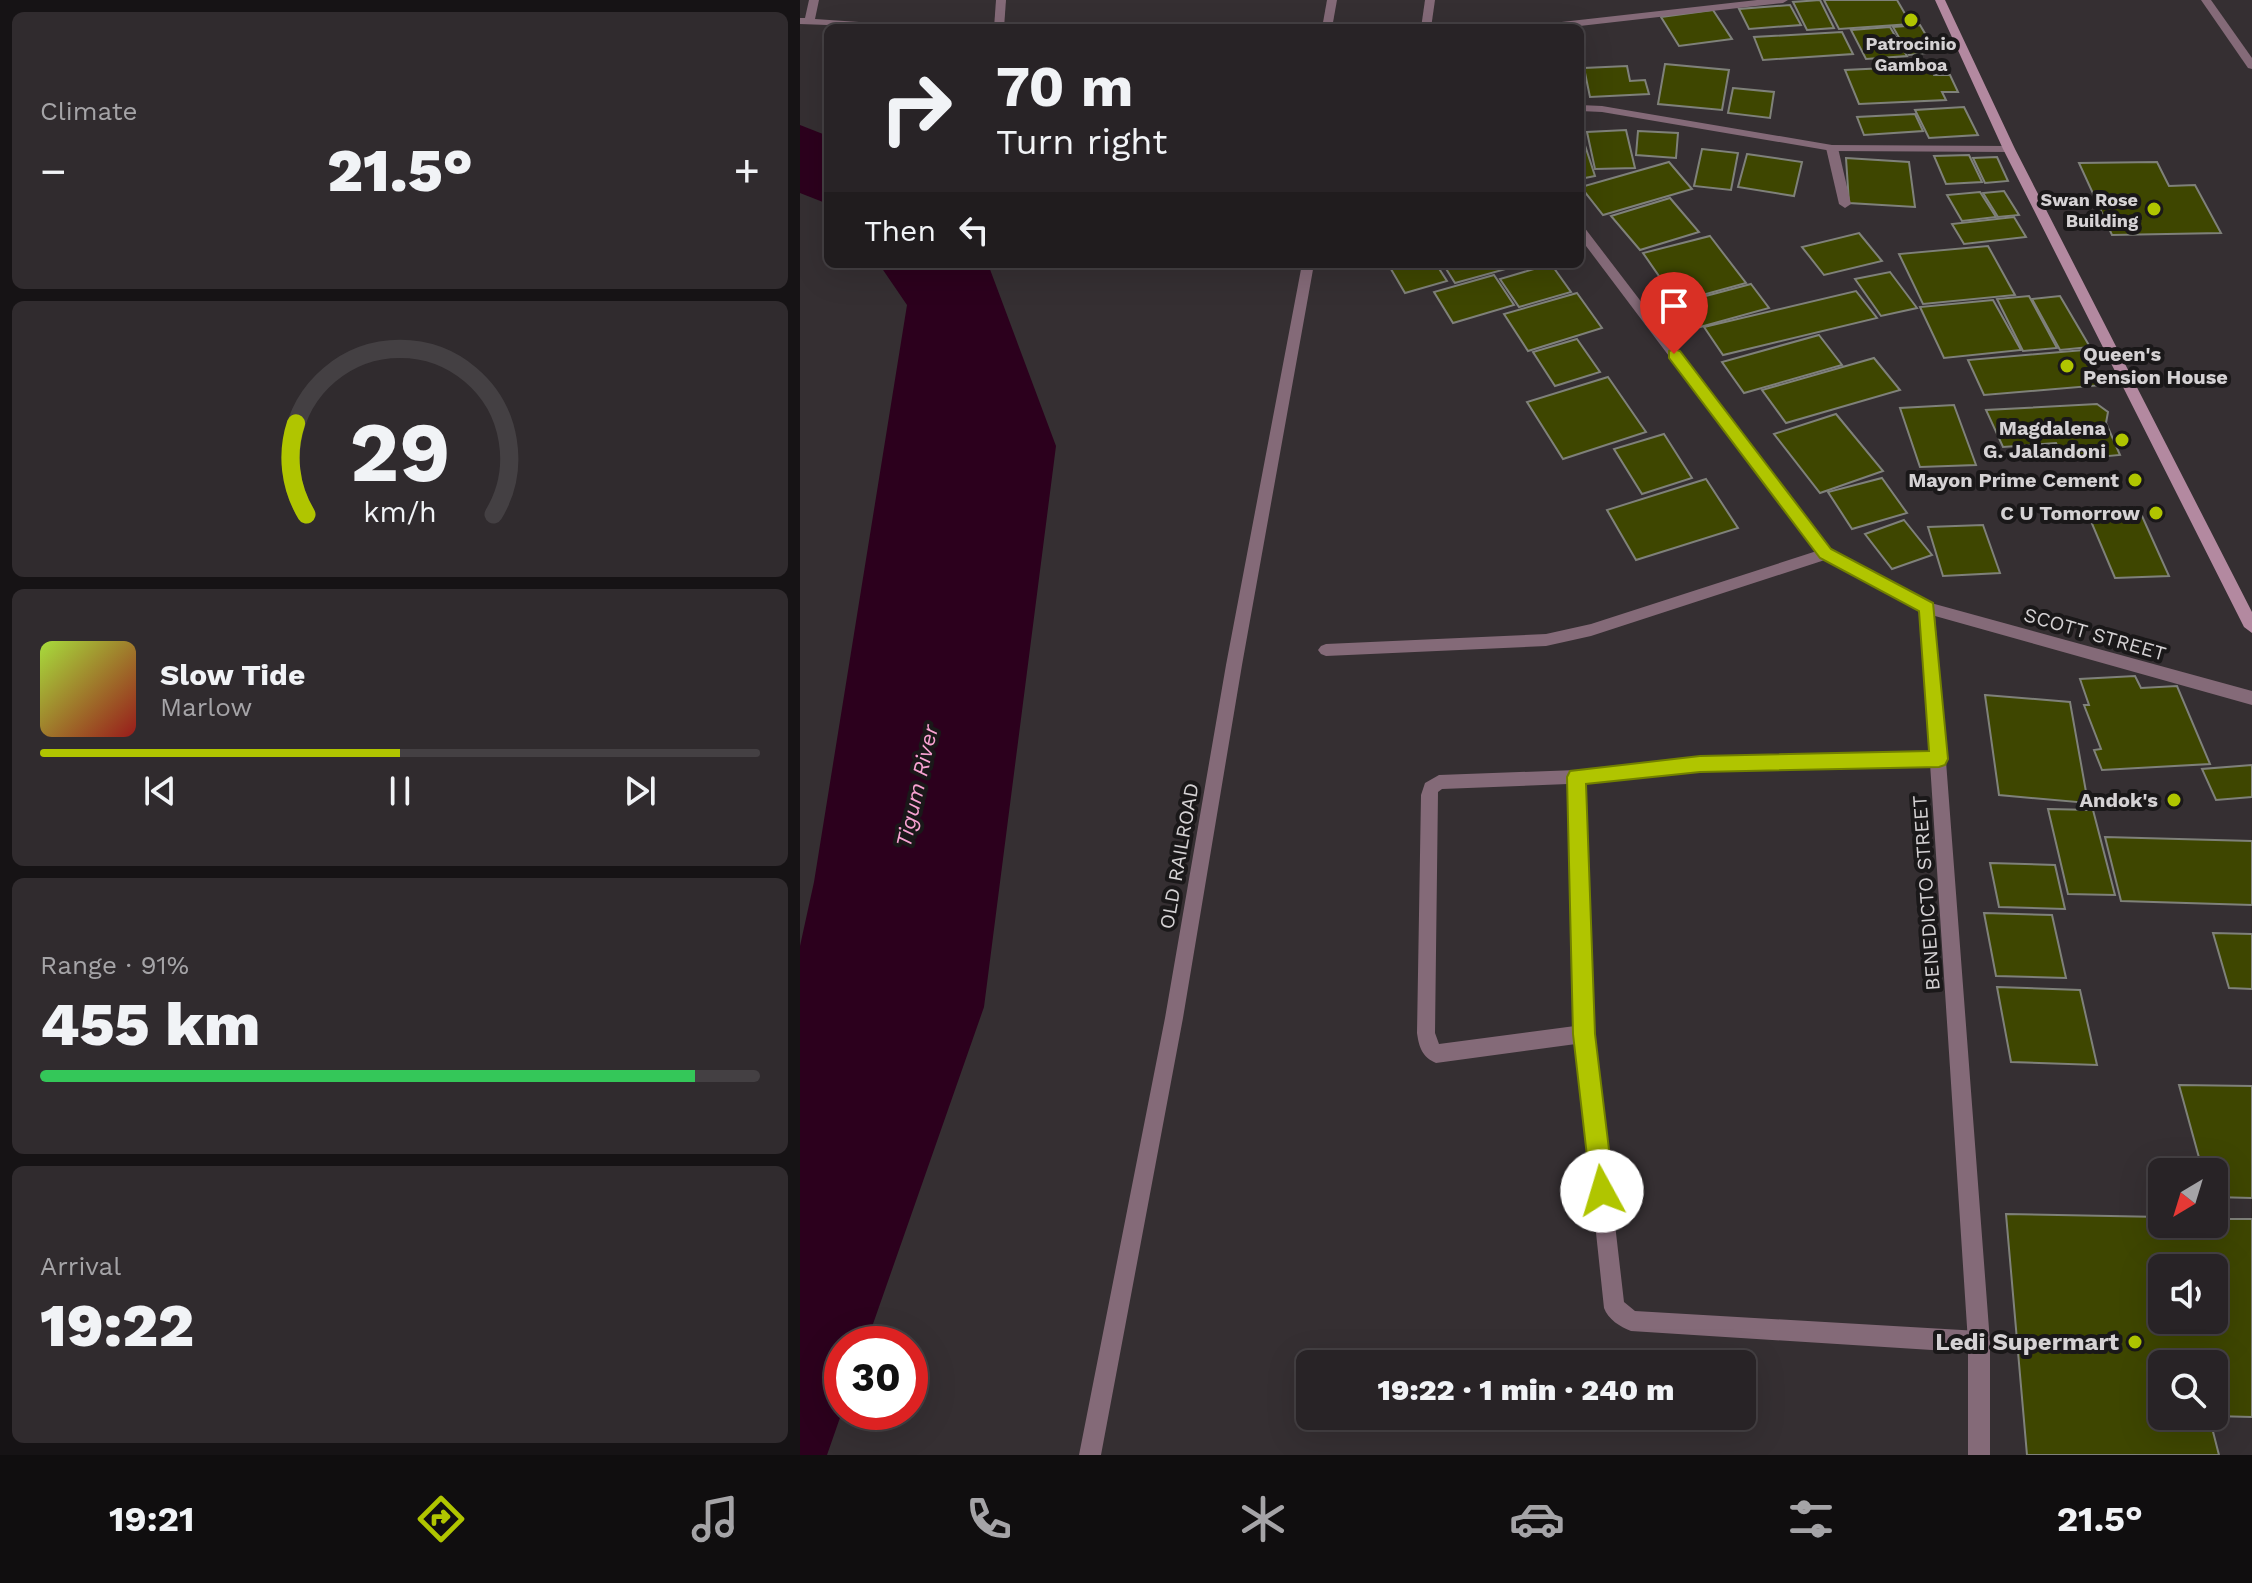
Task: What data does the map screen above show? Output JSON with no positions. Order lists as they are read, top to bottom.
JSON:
{
  "streets": {
    "street": ["SCOTT STREET", "OLD RAILROAD", "BENEDICTO STREET"]
  },
  "crossings": [
    ["SCOTT STREET", "BENEDICTO STREET"]
  ],
  "water": ["Tigum River"],
  "places": [
    "Patrocinio Gamboa",
    "Swan Rose Building",
    "Queen's Pension House",
    "Magdalena G. Jalandoni",
    "Mayon Prime Cement",
    "C U Tomorrow",
    "Andok's",
    "Ledi Supermart"
  ],
  "north": "bottom left",
  "page": {
    "tile": [
      "Climate",
      ["Range · 91%", "455 km"],
      ["Arrival", "19:22"]
    ],
    "turn": ["70 m", "Turn right"],
    "heat": ["−", "21.5°", "+"],
    "then": "Then",
    "song": ["Slow Tide", "Marlow"],
    "limit": "30",
    "trip": "19:22 · 1 min · 240 m",
    "tabs": ["19:21", "21.5°"],
    "gauge": ["29", "km/h"]
  }
}
